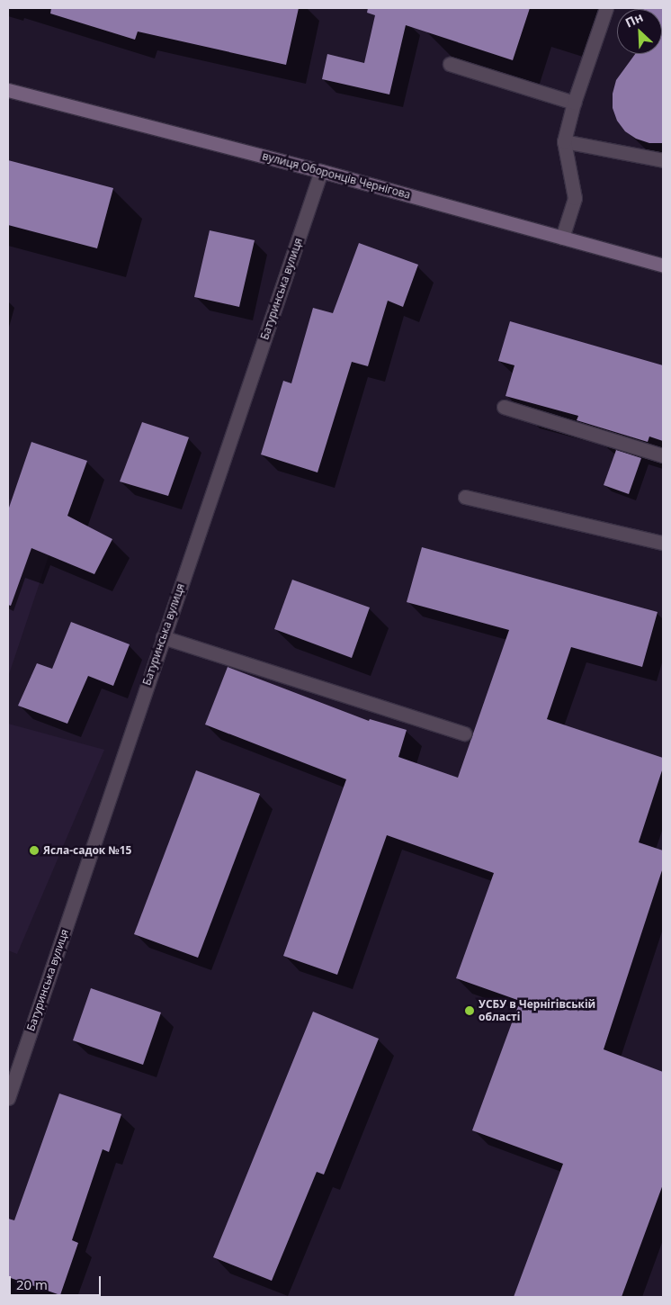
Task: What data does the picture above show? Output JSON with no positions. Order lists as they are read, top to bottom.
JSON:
{
  "streets": {
    "main road": ["вулиця Оборонців Чернігова"],
    "street": ["Батуринська вулиця"]
  },
  "crossings": [
    ["вулиця Оборонців Чернігова", "Батуринська вулиця"]
  ],
  "places": ["Ясла-садок №15", "УСБУ в Чернігівській області"],
  "scale_bar": "20 m",
  "north": "top left"
}
